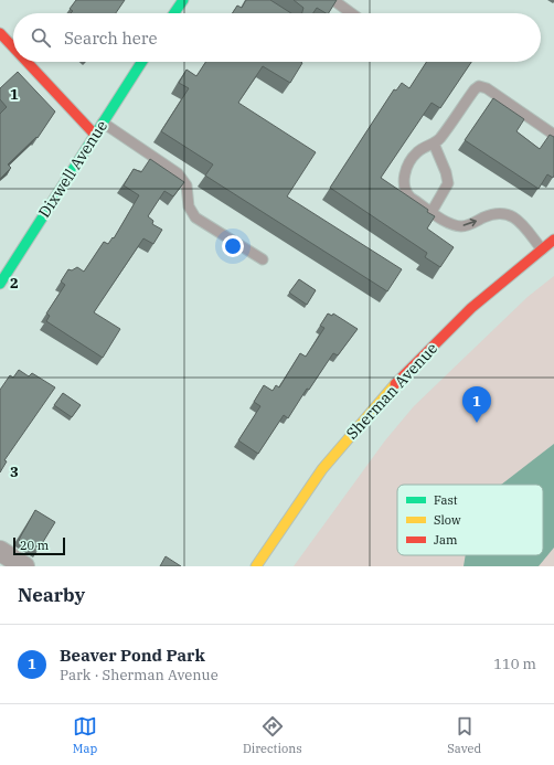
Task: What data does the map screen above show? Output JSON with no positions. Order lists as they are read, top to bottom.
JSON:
{
  "streets": {
    "main road": ["Dixwell Avenue", "Sherman Avenue"]
  },
  "legend": ["Fast", "Slow", "Jam"],
  "scale_bar": "20 m",
  "page": {
    "search": "Search here",
    "pins": "1",
    "scale": "20 m",
    "heading": "Nearby",
    "list": [
      {
        "mark": "1",
        "name": "Beaver Pond Park",
        "note": "Park · Sherman Avenue",
        "value": "110 m"
      }
    ],
    "nav": ["Map", "Directions", "Saved"]
  },
  "grid": {
    "rows": ["1", "2", "3"]
  }
}
